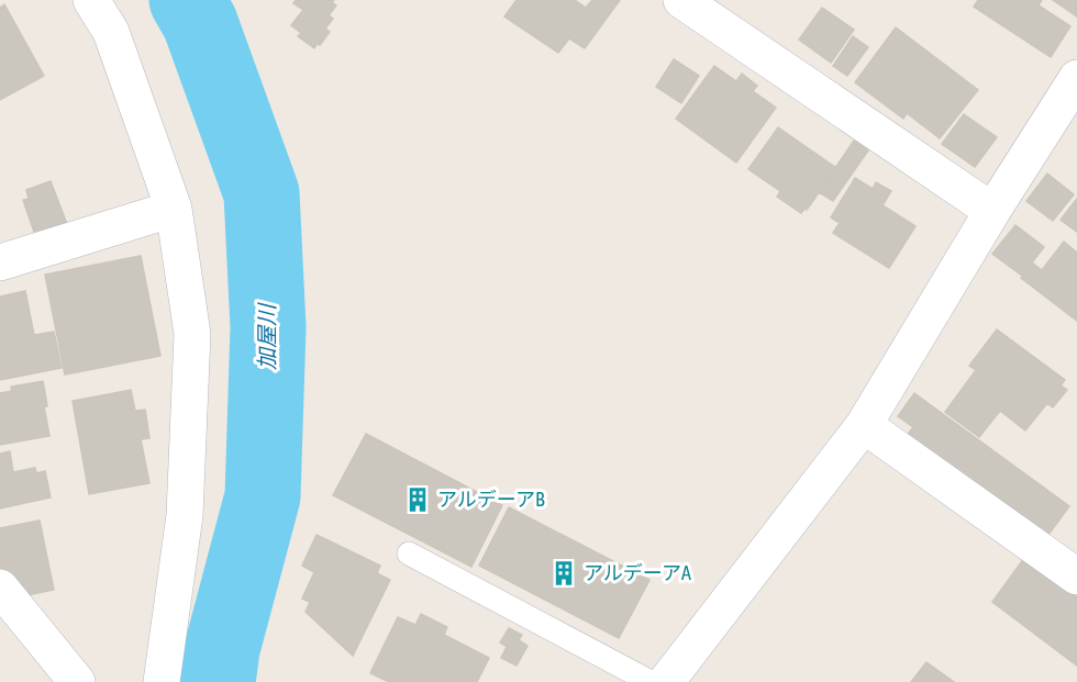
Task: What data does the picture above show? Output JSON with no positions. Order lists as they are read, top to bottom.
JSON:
{
  "water": ["加屋川"],
  "places": {
    "building": ["アルデーアB", "アルデーアA"]
  }
}
